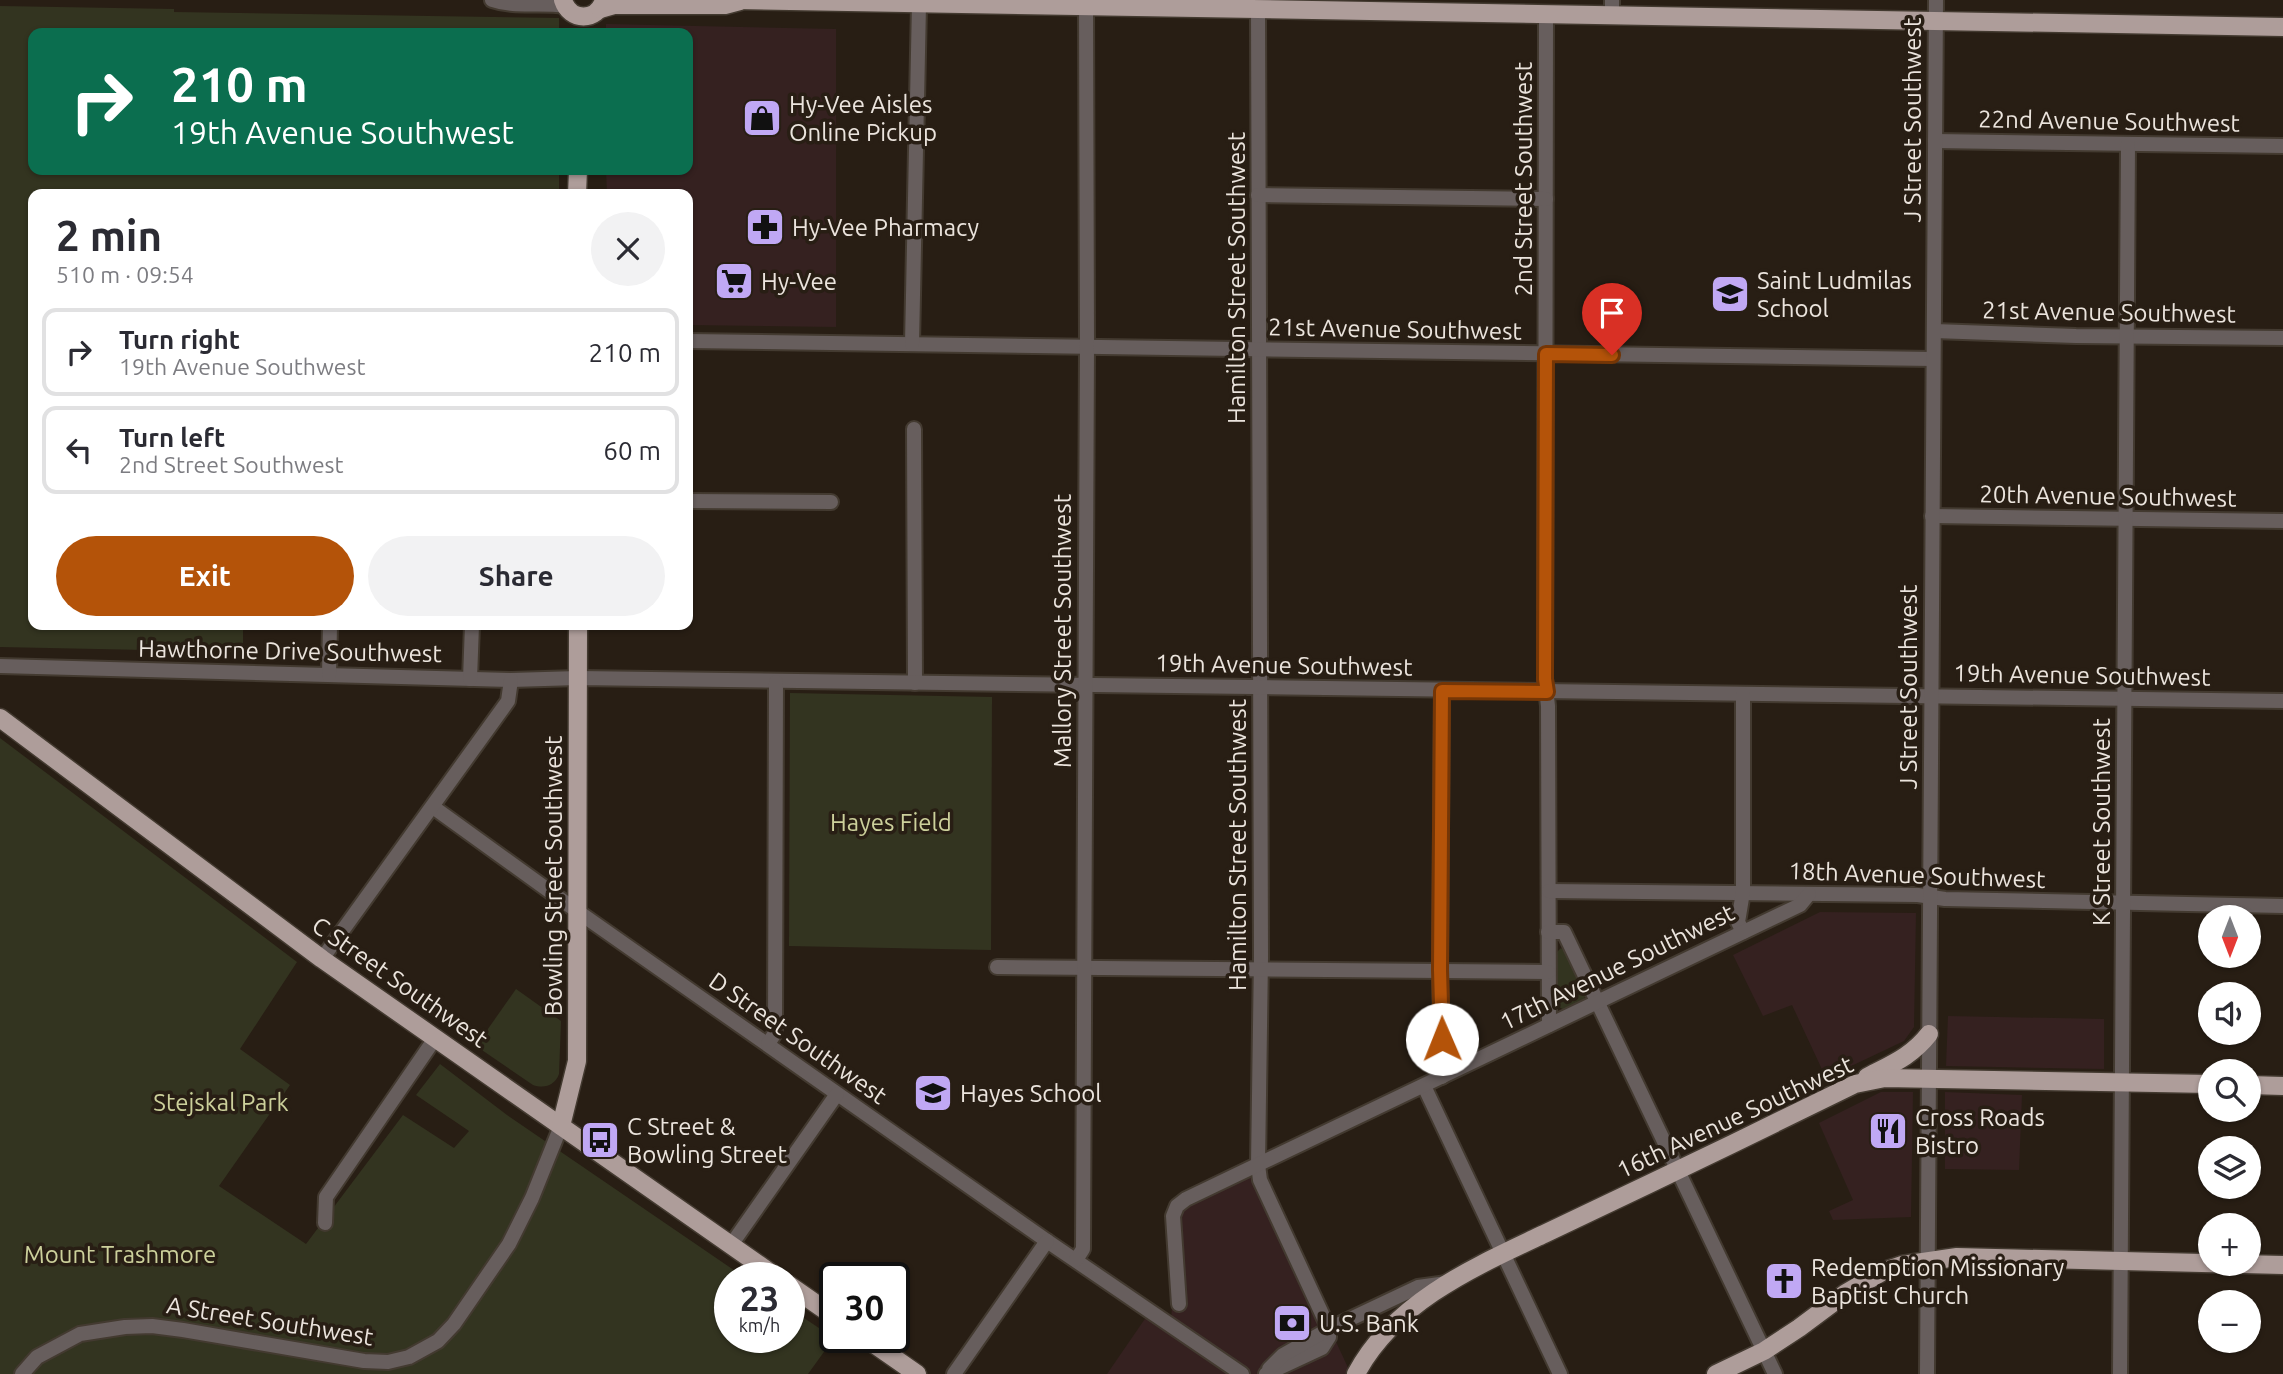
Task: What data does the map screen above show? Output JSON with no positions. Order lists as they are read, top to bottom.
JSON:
{
  "streets": {
    "main road": ["Bowling Street Southwest", "C Street Southwest", "16th Avenue Southwest"],
    "street": [
      "J Street Southwest",
      "22nd Avenue Southwest",
      "2nd Street Southwest",
      "Hamilton Street Southwest",
      "21st Avenue Southwest",
      "20th Avenue Southwest",
      "Mallory Street Southwest",
      "Hawthorne Drive Southwest",
      "19th Avenue Southwest",
      "K Street Southwest",
      "18th Avenue Southwest",
      "17th Avenue Southwest",
      "D Street Southwest",
      "A Street Southwest"
    ]
  },
  "crossings": [
    ["J Street Southwest", "22nd Avenue Southwest"],
    ["J Street Southwest", "21st Avenue Southwest"],
    ["J Street Southwest", "20th Avenue Southwest"],
    ["J Street Southwest", "19th Avenue Southwest"],
    ["J Street Southwest", "18th Avenue Southwest"],
    ["J Street Southwest", "16th Avenue Southwest"],
    ["22nd Avenue Southwest", "K Street Southwest"],
    ["2nd Street Southwest", "21st Avenue Southwest"],
    ["2nd Street Southwest", "19th Avenue Southwest"],
    ["2nd Street Southwest", "18th Avenue Southwest"],
    ["2nd Street Southwest", "17th Avenue Southwest"],
    ["Hamilton Street Southwest", "21st Avenue Southwest"],
    ["Hamilton Street Southwest", "19th Avenue Southwest"],
    ["Hamilton Street Southwest", "17th Avenue Southwest"],
    ["21st Avenue Southwest", "Mallory Street Southwest"],
    ["21st Avenue Southwest", "K Street Southwest"],
    ["20th Avenue Southwest", "K Street Southwest"],
    ["Mallory Street Southwest", "19th Avenue Southwest"],
    ["Mallory Street Southwest", "D Street Southwest"],
    ["Hawthorne Drive Southwest", "19th Avenue Southwest"],
    ["Hawthorne Drive Southwest", "Bowling Street Southwest"],
    ["19th Avenue Southwest", "K Street Southwest"],
    ["19th Avenue Southwest", "Bowling Street Southwest"],
    ["K Street Southwest", "18th Avenue Southwest"],
    ["K Street Southwest", "16th Avenue Southwest"],
    ["18th Avenue Southwest", "17th Avenue Southwest"],
    ["Bowling Street Southwest", "C Street Southwest"],
    ["Bowling Street Southwest", "D Street Southwest"],
    ["Bowling Street Southwest", "A Street Southwest"],
    ["C Street Southwest", "A Street Southwest"]
  ],
  "parks": ["Hayes Field", "Stejskal Park", "Mount Trashmore"],
  "places": {
    "shop": ["Hy-Vee Aisles Online Pickup"],
    "pharmacy": ["Hy-Vee Pharmacy"],
    "supermarket": ["Hy-Vee"],
    "school or university": ["Saint Ludmilas School", "Hayes School"],
    "restaurant": ["Cross Roads Bistro"],
    "bus stop": ["C Street & Bowling Street"],
    "church": ["Redemption Missionary Baptist Church"],
    "bank": ["U.S. Bank"]
  },
  "north": "bottom",
  "page": {
    "turn": ["210 m", "19th Avenue Southwest"],
    "heading": ["2 min", "510 m · 09:54"],
    "list": [
      {
        "name": "Turn right",
        "note": "19th Avenue Southwest",
        "value": "210 m"
      },
      {
        "name": "Turn left",
        "note": "2nd Street Southwest",
        "value": "60 m"
      }
    ],
    "buttons": ["Exit", "Share"],
    "map_buttons": ["+", "−"],
    "speed": "23 km/h",
    "limit": "30"
  }
}
